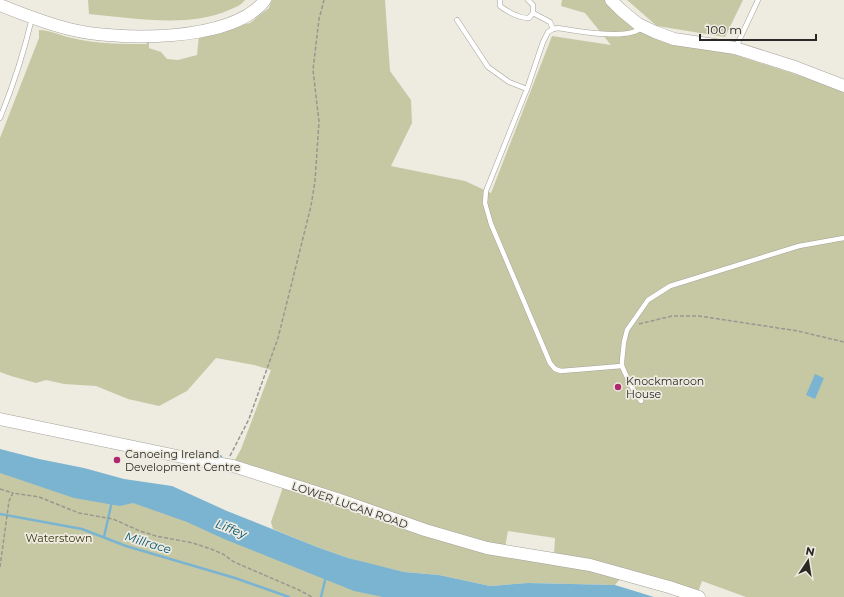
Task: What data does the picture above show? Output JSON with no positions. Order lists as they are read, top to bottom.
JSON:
{
  "streets": {
    "street": ["LOWER LUCAN ROAD"]
  },
  "water": ["Liffey", "Millrace"],
  "parks": ["Waterstown"],
  "places": ["Knockmaroon House", "Canoeing Ireland Development Centre"],
  "scale_bar": "100 m",
  "north": "top"
}
